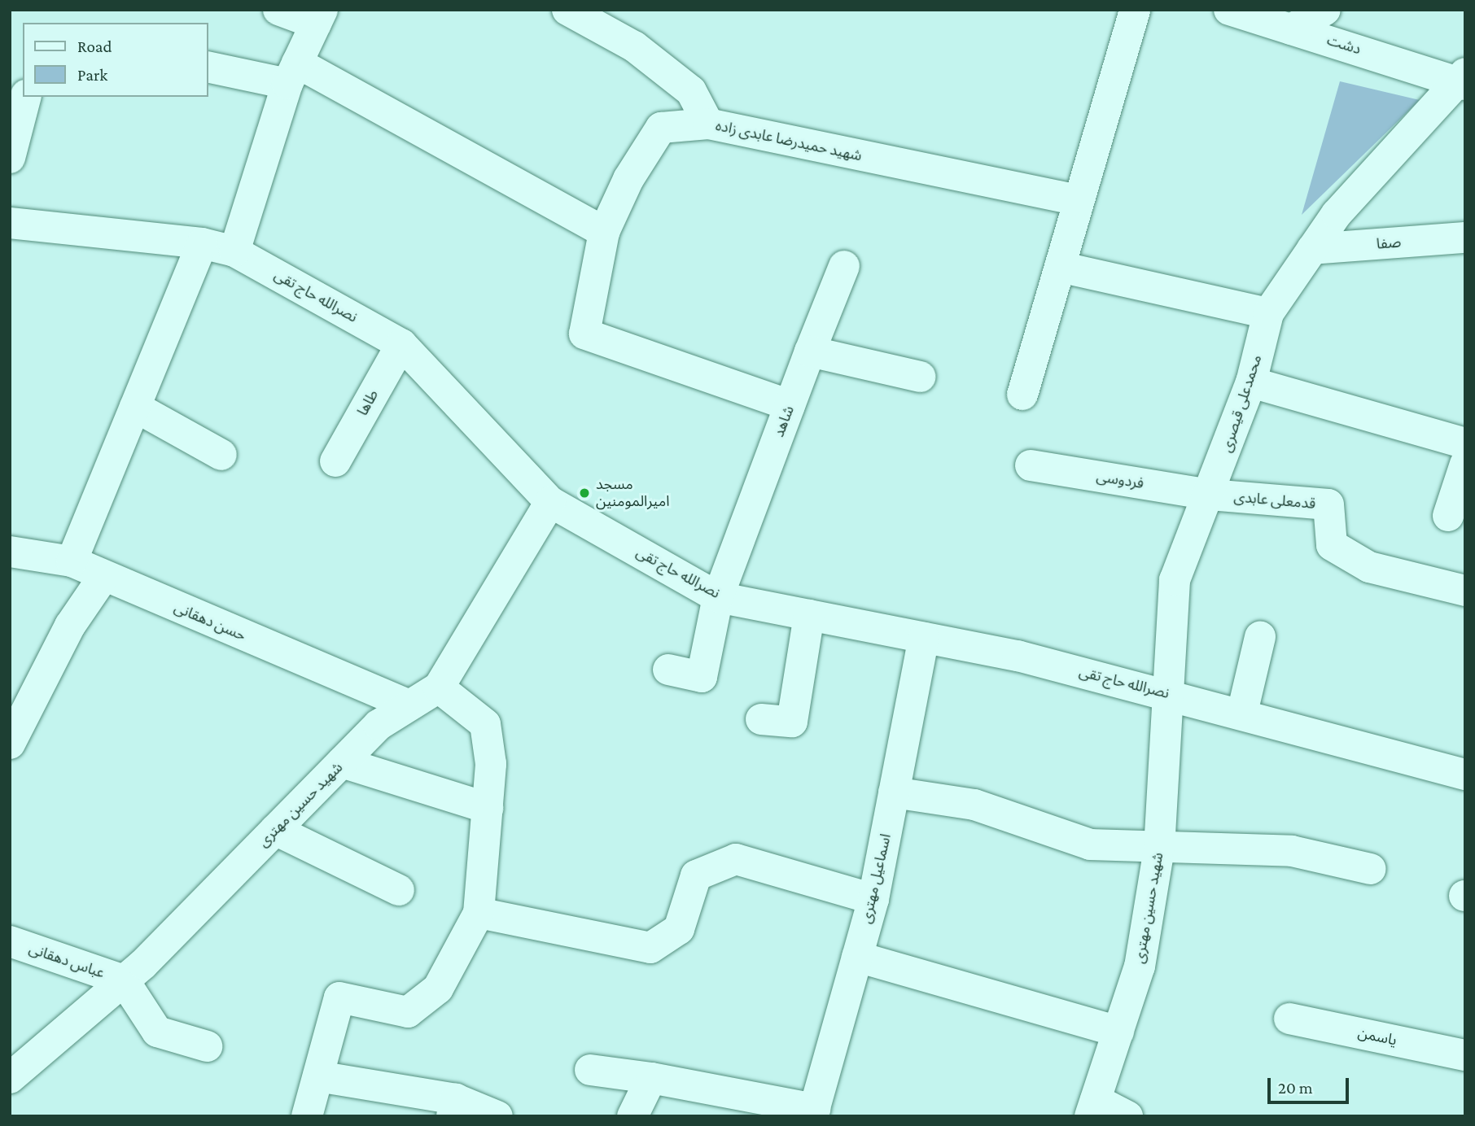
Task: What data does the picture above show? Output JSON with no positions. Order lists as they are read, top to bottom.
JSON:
{
  "streets": {
    "street": [
      "دشت",
      "شهید حمیدرضا عابدی زاده",
      "صفا",
      "نصرالله حاج تقی",
      "طاها",
      "محمدعلی قیصری",
      "شاهد",
      "فردوسی",
      "قدمعلی عابدی",
      "حسن دهقانی",
      "شهید حسین مهتری",
      "اسماعیل مهتری",
      "عباس دهقانی",
      "یاسمن"
    ]
  },
  "crossings": [
    ["دشت", "محمدعلی قیصری"],
    ["شهید حمیدرضا عابدی زاده", "شاهد"],
    ["صفا", "محمدعلی قیصری"],
    ["نصرالله حاج تقی", "طاها"],
    ["نصرالله حاج تقی", "محمدعلی قیصری"],
    ["نصرالله حاج تقی", "شاهد"],
    ["نصرالله حاج تقی", "شهید حسین مهتری"],
    ["نصرالله حاج تقی", "اسماعیل مهتری"],
    ["محمدعلی قیصری", "فردوسی"],
    ["محمدعلی قیصری", "قدمعلی عابدی"],
    ["محمدعلی قیصری", "شهید حسین مهتری"],
    ["فردوسی", "قدمعلی عابدی"],
    ["حسن دهقانی", "شهید حسین مهتری"],
    ["شهید حسین مهتری", "عباس دهقانی"]
  ],
  "places": ["مسجد امیرالمومنین"],
  "legend": ["Road", "Park"],
  "scale_bar": "20 m"
}
